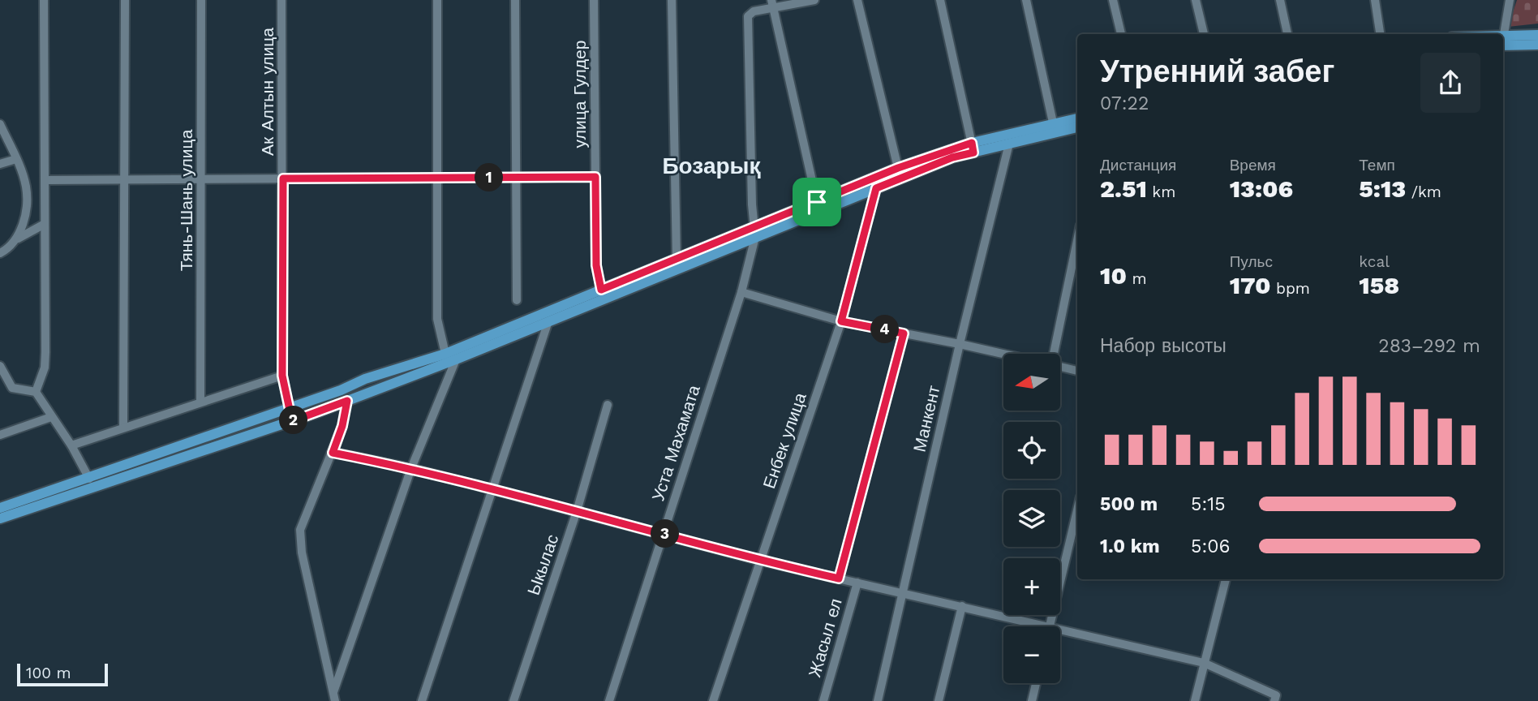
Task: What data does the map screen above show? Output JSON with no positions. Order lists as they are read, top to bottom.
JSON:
{
  "streets": {
    "street": [
      "Ак Алтын улица",
      "улица Гулдер",
      "Тянь-Шань улица",
      "Манкент",
      "Енбек улица",
      "Уста Махамата",
      "Ыкылас",
      "Жасыл ел"
    ]
  },
  "districts": ["Бозарық"],
  "scale_bar": "100 m",
  "north": "left",
  "page": {
    "heading": ["Утренний забег", "07:22"],
    "stats": [
      ["Дистанция", "2.51 km"],
      ["Время", "13:06"],
      ["Темп", "5:13 /km"],
      ["10 m"],
      ["Пульс", "170 bpm"],
      ["kcal", "158"]
    ],
    "pins": [
      "1",
      "4",
      "2",
      "3"
    ],
    "chart": ["Набор высоты", "283–292 m"],
    "map_buttons": ["+", "−"],
    "list": [
      {
        "name": "500 m",
        "note": "5:15"
      },
      {
        "name": "1.0 km",
        "note": "5:06"
      }
    ],
    "scale": "100 m"
  }
}
